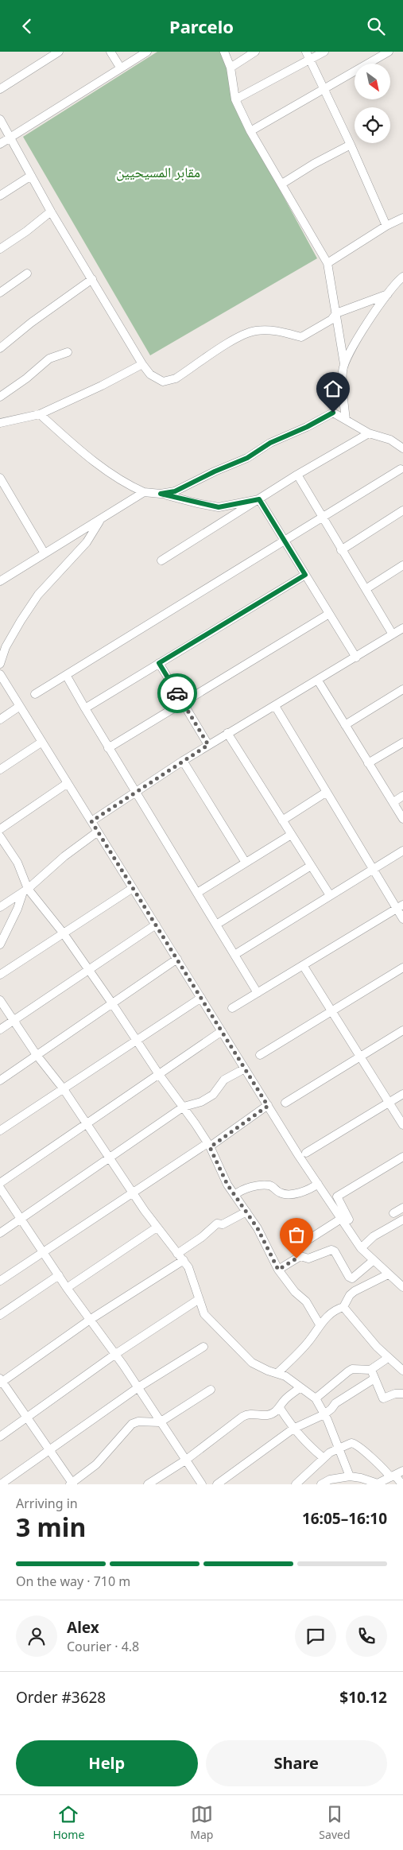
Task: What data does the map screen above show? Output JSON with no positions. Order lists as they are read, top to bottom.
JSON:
{
  "parks": ["مقابر المسيحيين"],
  "north": "bottom right",
  "page": {
    "header": "Parcelo",
    "heading": ["3 min", "Arriving in", "16:05–16:10"],
    "panel": [
      "Alex",
      "Courier · 4.8",
      "Order #3628",
      "$10.12"
    ],
    "bar": "On the way · 710 m",
    "buttons": ["Help", "Share"],
    "tabs": ["Home", "Map", "Saved"]
  }
}
